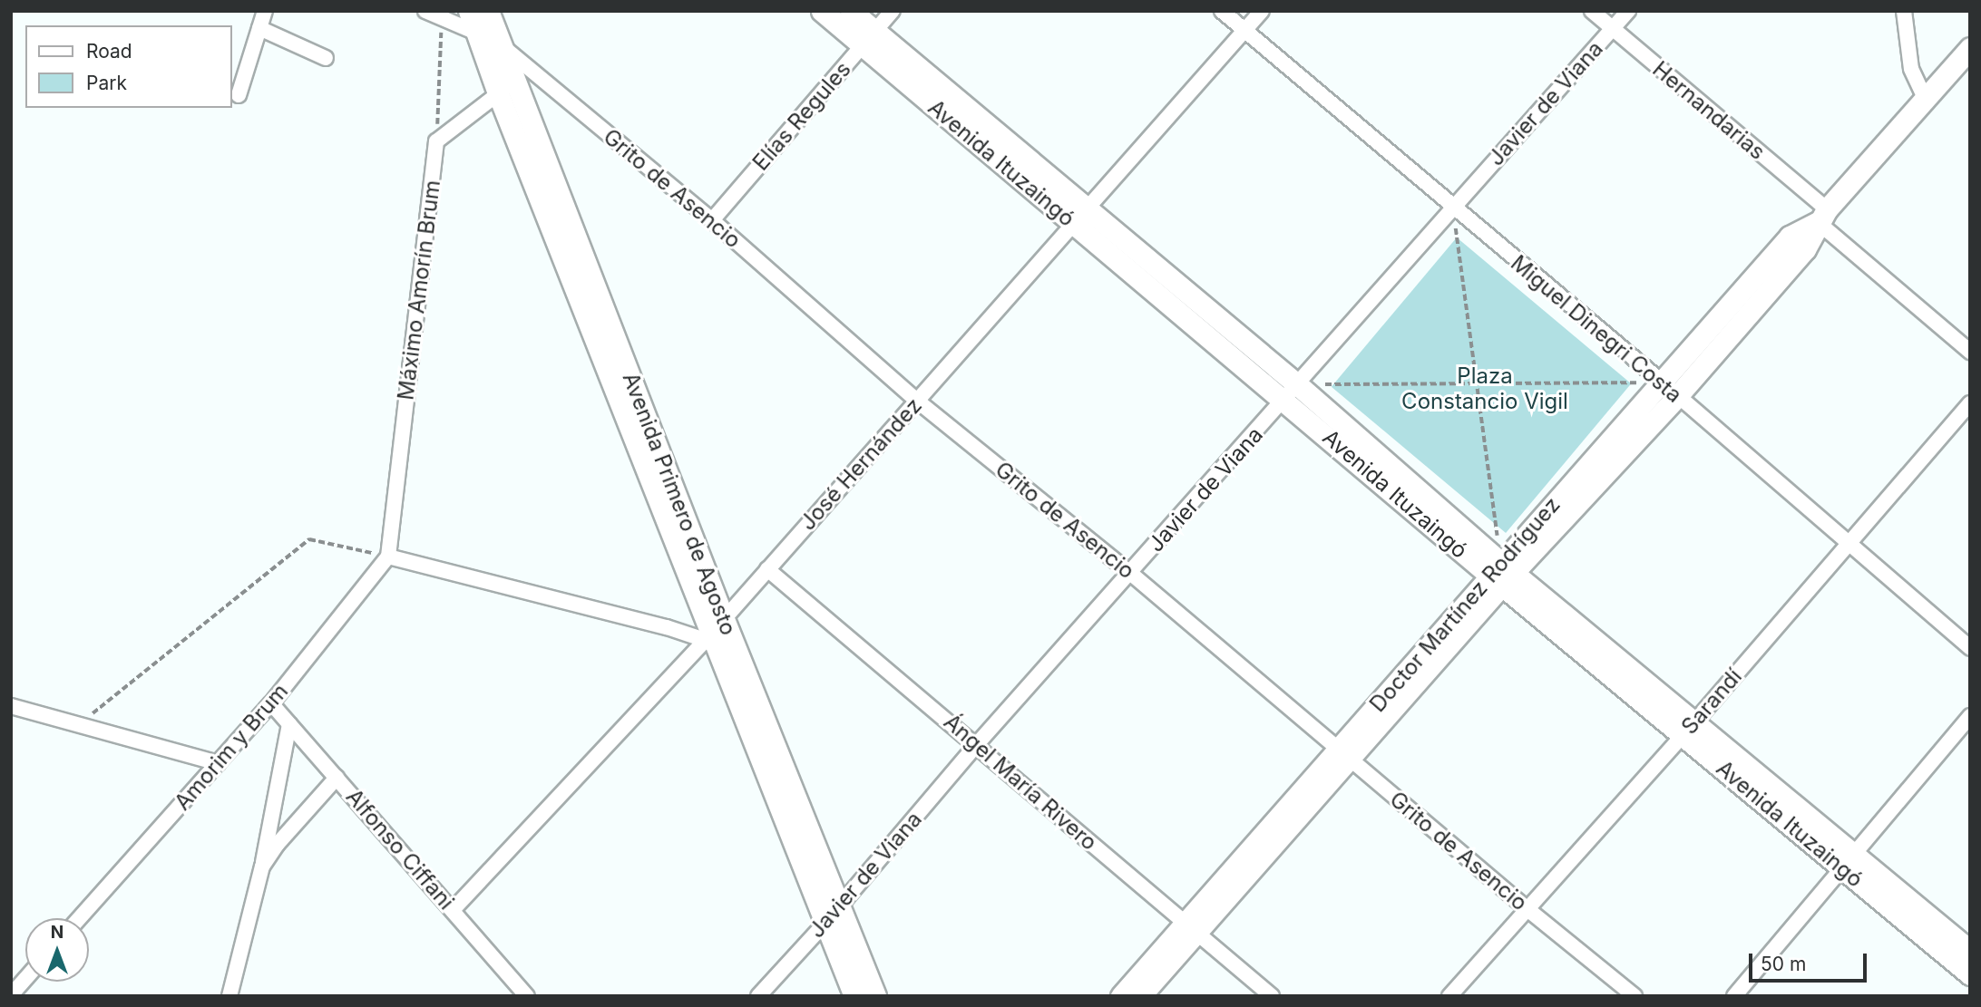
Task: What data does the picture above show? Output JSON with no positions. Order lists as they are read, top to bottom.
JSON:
{
  "streets": {
    "street": [
      "Javier de Viana",
      "Hernandarias",
      "Elías Regules",
      "Avenida Ituzaingó",
      "Grito de Asencio",
      "Máximo Amorín Brum",
      "Miguel Dinegri Costa",
      "José Hernández",
      "Avenida Primero de Agosto",
      "Doctor Martínez Rodríguez",
      "Sarandí",
      "Amorim y Brum",
      "Ángel María Rivero",
      "Alfonso Ciffani"
    ]
  },
  "crossings": [
    ["Javier de Viana", "Hernandarias"],
    ["Javier de Viana", "Avenida Ituzaingó"],
    ["Javier de Viana", "Grito de Asencio"],
    ["Javier de Viana", "Miguel Dinegri Costa"],
    ["Javier de Viana", "Avenida Primero de Agosto"],
    ["Javier de Viana", "Ángel María Rivero"],
    ["Hernandarias", "Doctor Martínez Rodríguez"],
    ["Elías Regules", "Avenida Ituzaingó"],
    ["Elías Regules", "Grito de Asencio"],
    ["Avenida Ituzaingó", "José Hernández"],
    ["Avenida Ituzaingó", "Doctor Martínez Rodríguez"],
    ["Avenida Ituzaingó", "Sarandí"],
    ["Grito de Asencio", "José Hernández"],
    ["Grito de Asencio", "Avenida Primero de Agosto"],
    ["Grito de Asencio", "Doctor Martínez Rodríguez"],
    ["Grito de Asencio", "Sarandí"],
    ["Máximo Amorín Brum", "Amorim y Brum"],
    ["Miguel Dinegri Costa", "José Hernández"],
    ["Miguel Dinegri Costa", "Doctor Martínez Rodríguez"],
    ["Miguel Dinegri Costa", "Sarandí"],
    ["José Hernández", "Avenida Primero de Agosto"],
    ["José Hernández", "Ángel María Rivero"],
    ["José Hernández", "Alfonso Ciffani"],
    ["Doctor Martínez Rodríguez", "Ángel María Rivero"],
    ["Amorim y Brum", "Alfonso Ciffani"]
  ],
  "parks": ["Plaza Constancio Vigil"],
  "legend": ["Road", "Park"],
  "scale_bar": "50 m",
  "north": "top"
}
